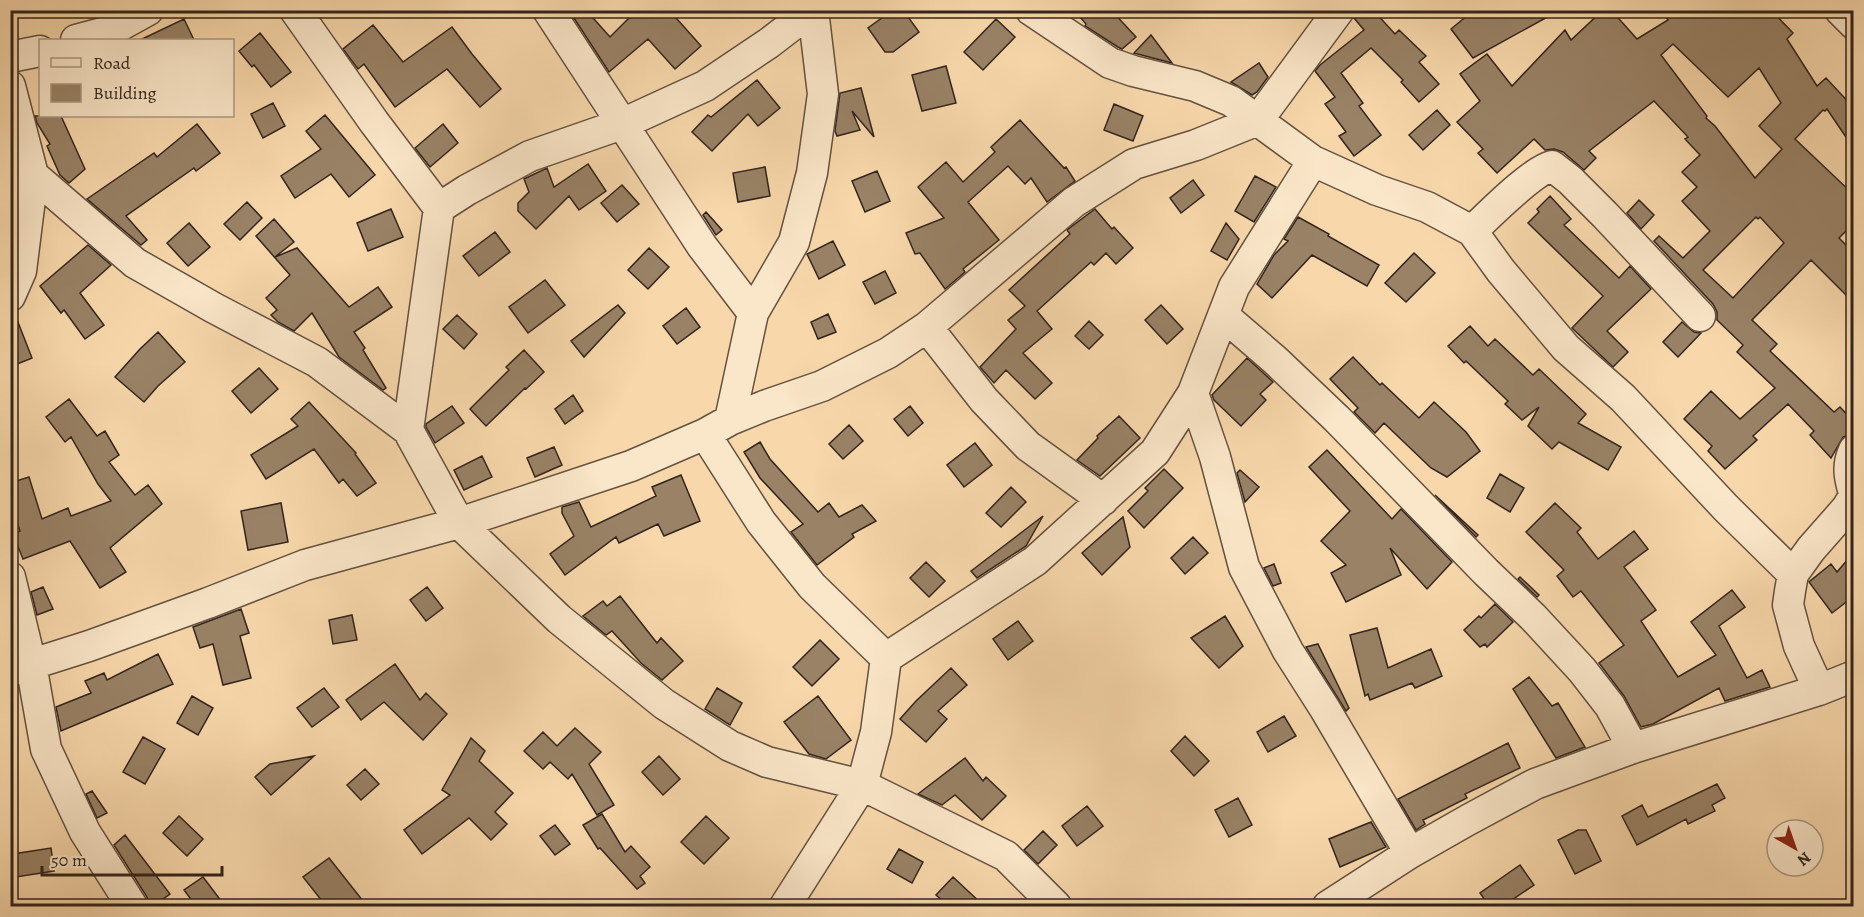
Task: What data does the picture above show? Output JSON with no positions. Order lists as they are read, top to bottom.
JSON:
{
  "legend": ["Road", "Building"],
  "scale_bar": "50 m",
  "north": "bottom right"
}
